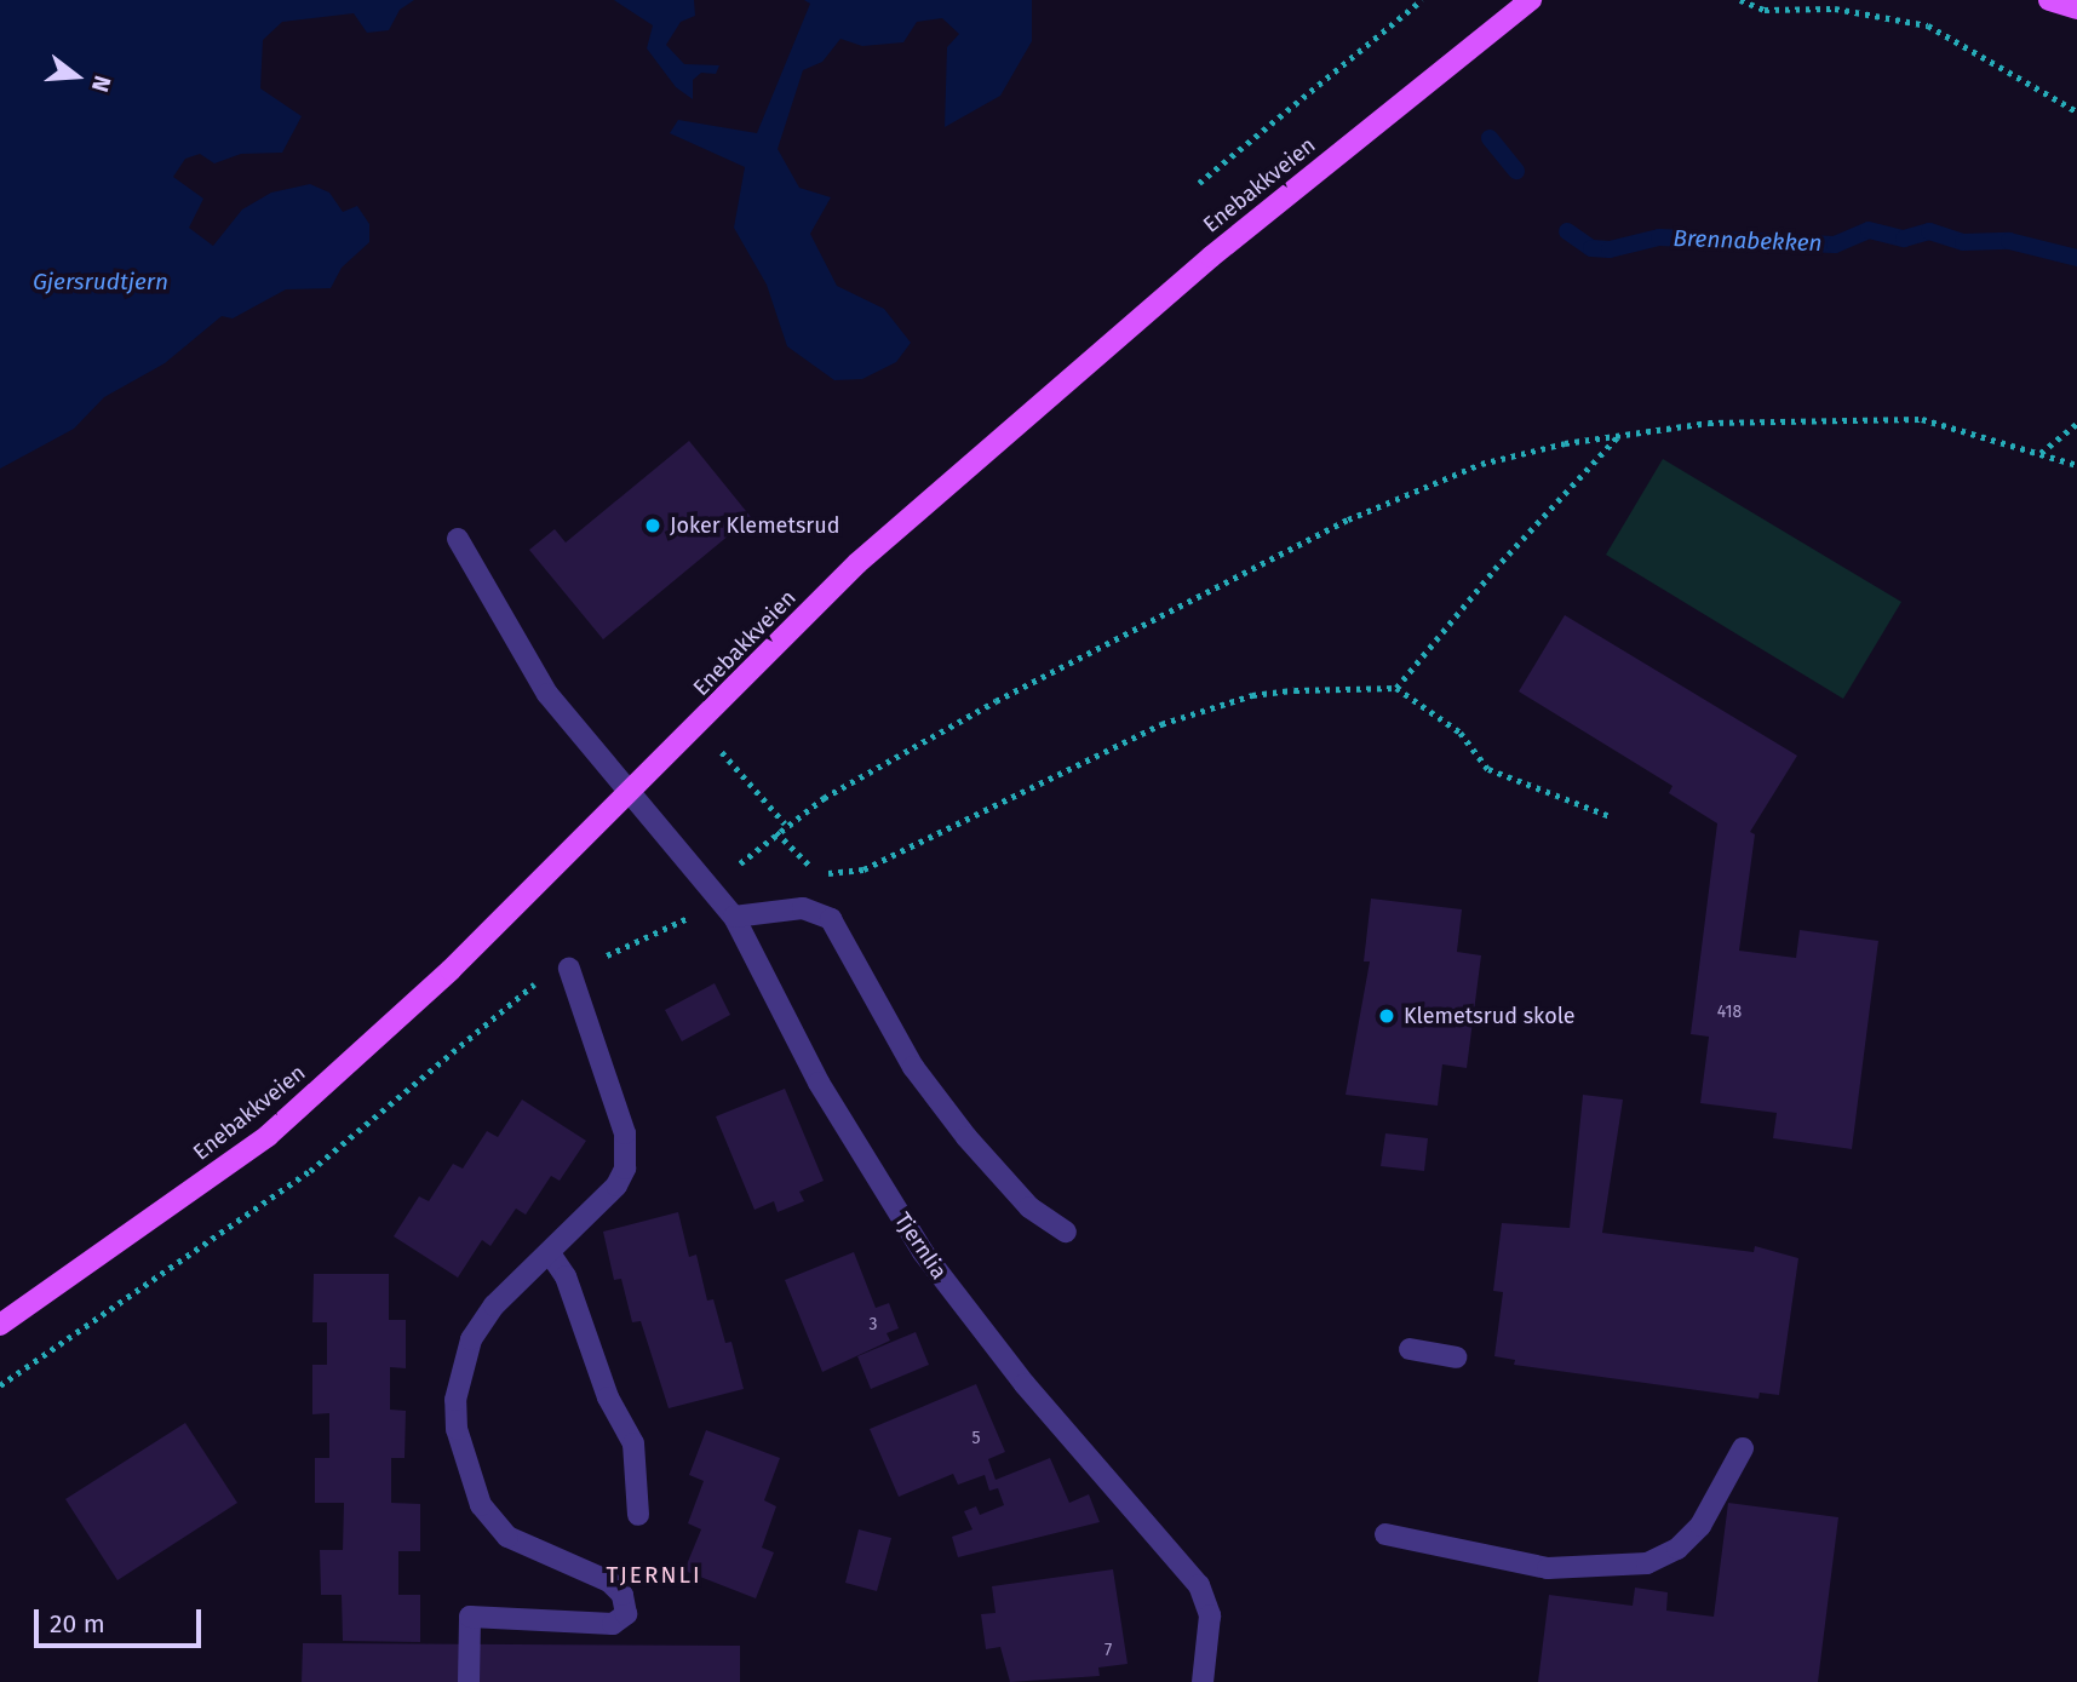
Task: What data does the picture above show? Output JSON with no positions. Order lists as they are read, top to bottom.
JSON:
{
  "streets": {
    "main road": ["Enebakkveien"],
    "street": ["Tjernlia"]
  },
  "crossings": [
    ["Enebakkveien", "Tjernlia"]
  ],
  "districts": ["TJERNLI"],
  "water": ["Brennabekken", "Gjersrudtjern"],
  "places": ["Joker Klemetsrud", "Klemetsrud skole"],
  "house_numbers": [
    "418",
    "3",
    "5",
    "7"
  ],
  "scale_bar": "20 m",
  "north": "right"
}
